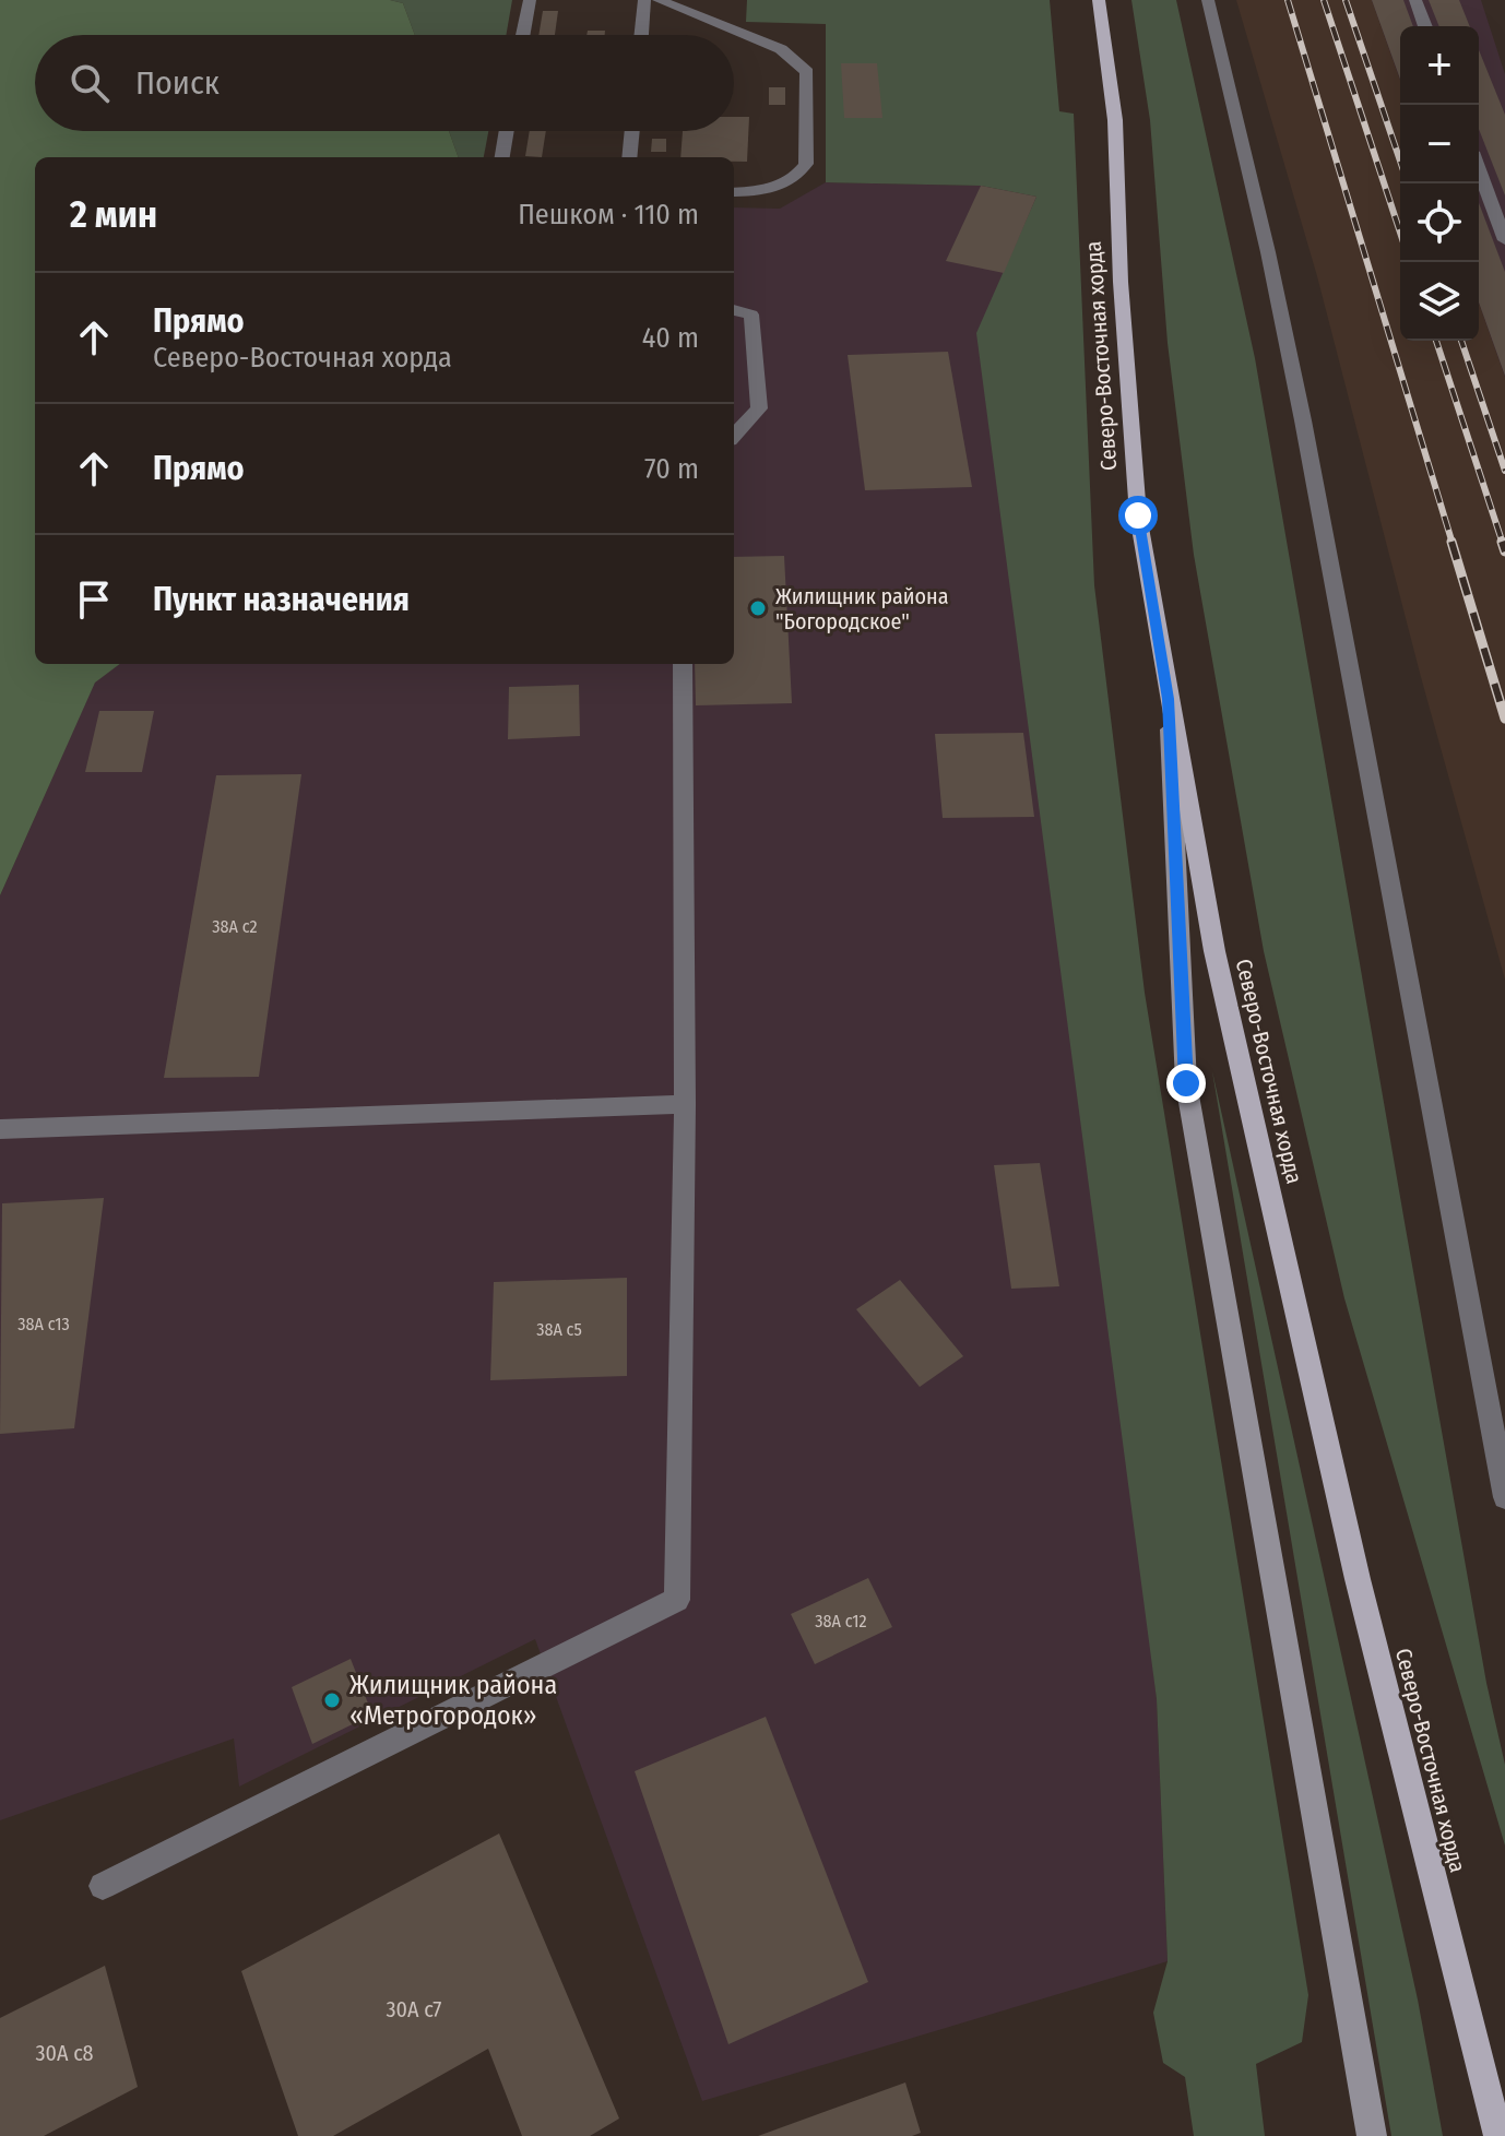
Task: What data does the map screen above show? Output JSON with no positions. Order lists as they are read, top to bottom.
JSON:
{
  "streets": {
    "main road": ["Северо-Восточная хорда"]
  },
  "places": ["Жилищник района \"Богородское\"", "Жилищник района «Метрогородок»"],
  "house_numbers": [
    "38А с2",
    "38А с13",
    "38А с5",
    "38А с12",
    "30А с7",
    "30А с8"
  ],
  "page": {
    "map_buttons": ["+", "−"],
    "search": "Поиск",
    "heading": ["2 мин", "Пешком · 110 m"],
    "list": [
      ["Прямо", "Северо-Восточная хорда", "40 m"],
      ["Прямо", "70 m"],
      "Пункт назначения"
    ]
  }
}
